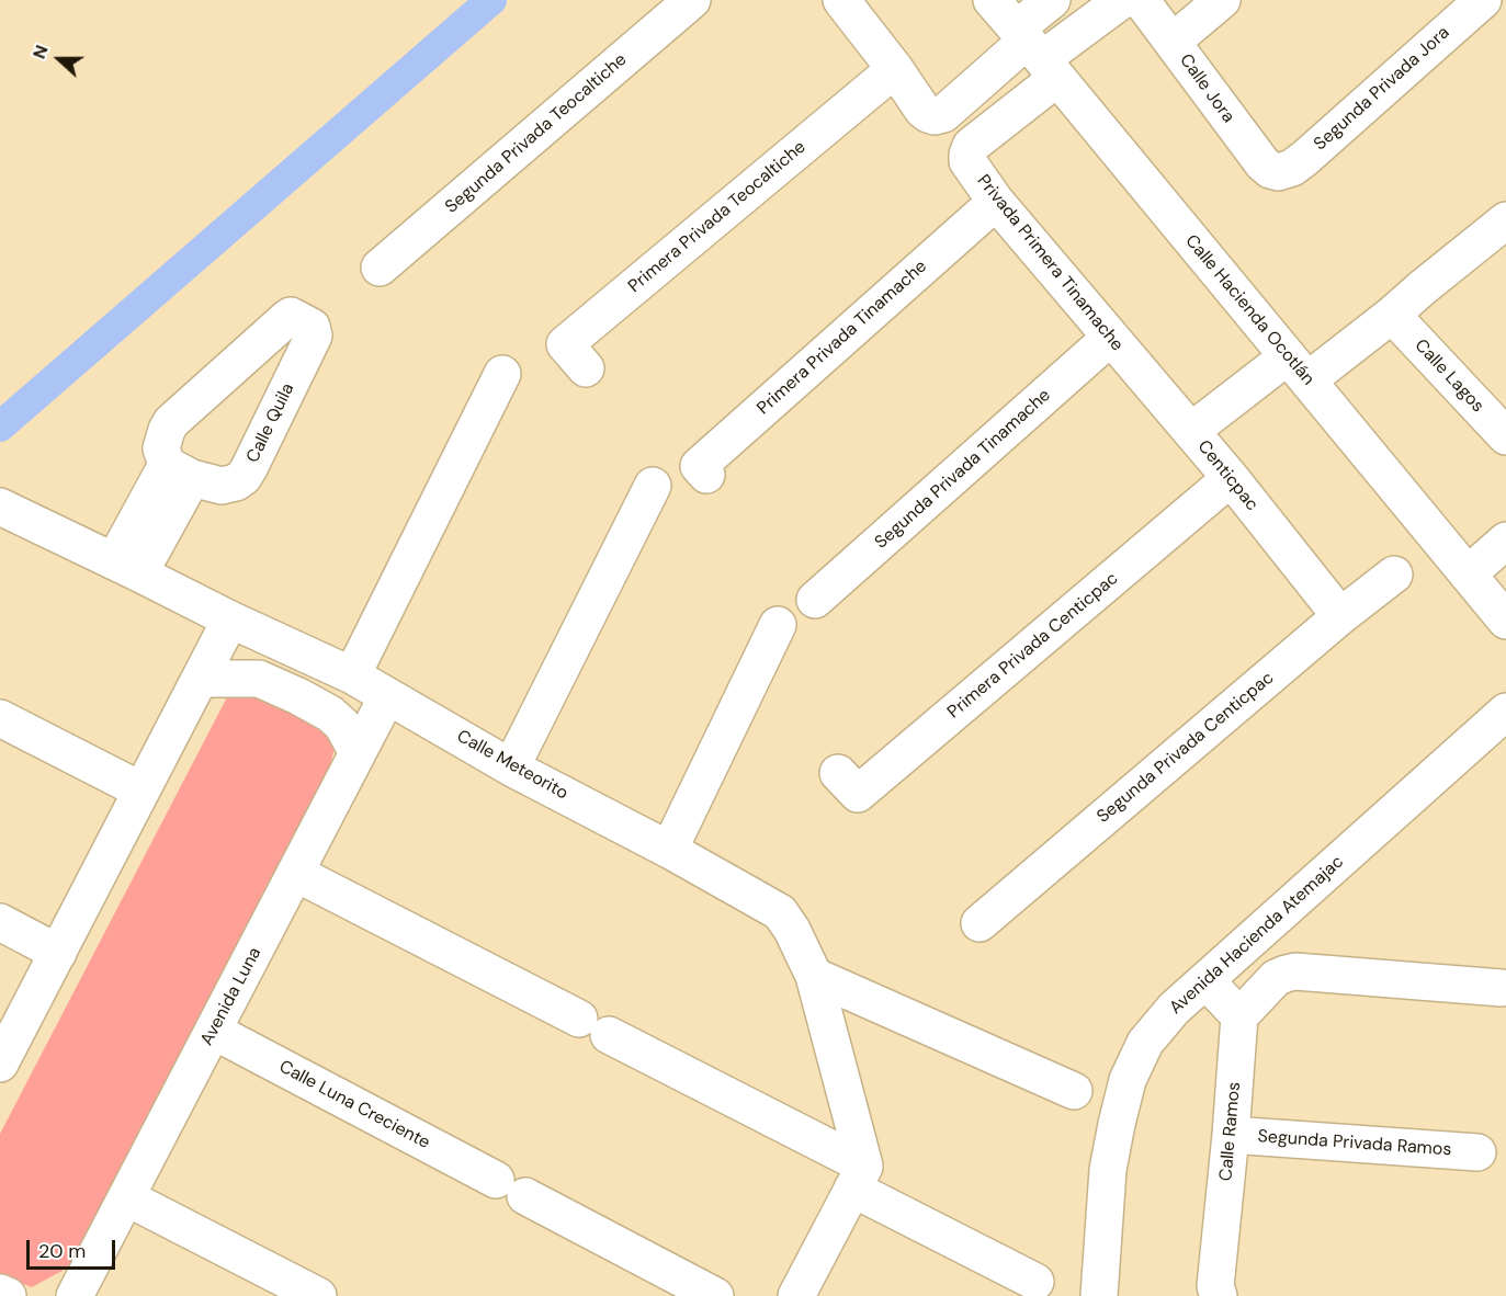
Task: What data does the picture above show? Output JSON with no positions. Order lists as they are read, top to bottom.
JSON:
{
  "streets": {
    "street": [
      "Calle Jora",
      "Segunda Privada Jora",
      "Segunda Privada Teocaltiche",
      "Primera Privada Teocaltiche",
      "Privada Primera Tinamache",
      "Calle Hacienda Ocotlán",
      "Primera Privada Tinamache",
      "Calle Lagos",
      "Calle Quila",
      "Segunda Privada Tinamache",
      "Centicpac",
      "Primera Privada Centicpac",
      "Segunda Privada Centicpac",
      "Calle Meteorito",
      "Avenida Hacienda Atemajac",
      "Avenida Luna",
      "Calle Luna Creciente",
      "Calle Ramos",
      "Segunda Privada Ramos"
    ]
  },
  "crossings": [
    ["Calle Jora", "Segunda Privada Jora"],
    ["Privada Primera Tinamache", "Calle Hacienda Ocotlán"],
    ["Privada Primera Tinamache", "Primera Privada Tinamache"],
    ["Privada Primera Tinamache", "Segunda Privada Tinamache"],
    ["Privada Primera Tinamache", "Centicpac"],
    ["Calle Hacienda Ocotlán", "Centicpac"],
    ["Calle Lagos", "Centicpac"],
    ["Centicpac", "Primera Privada Centicpac"],
    ["Centicpac", "Segunda Privada Centicpac"],
    ["Calle Meteorito", "Avenida Luna"],
    ["Avenida Luna", "Calle Luna Creciente"],
    ["Calle Ramos", "Segunda Privada Ramos"]
  ],
  "scale_bar": "20 m",
  "north": "left"
}
